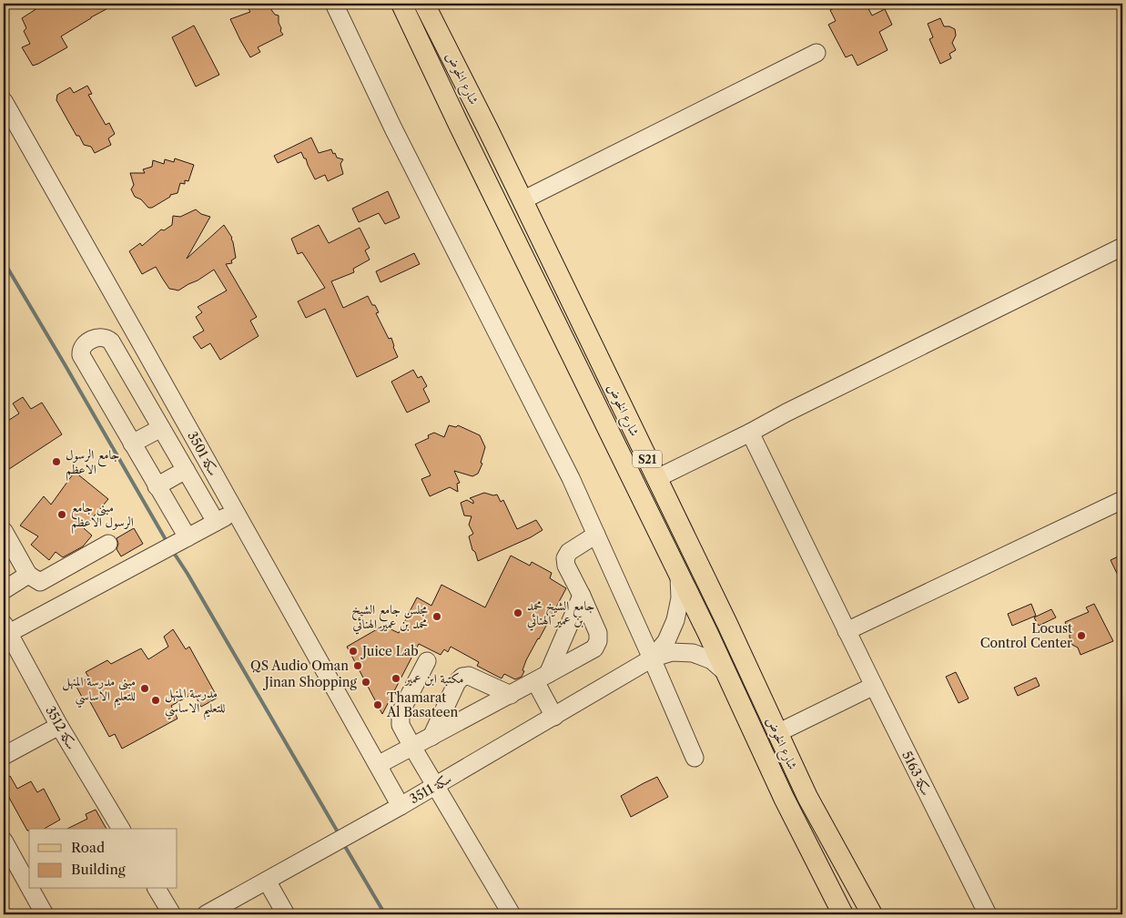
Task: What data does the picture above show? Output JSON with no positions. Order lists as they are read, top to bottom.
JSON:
{
  "streets": {
    "main road": ["شارع الخوض", "S21"],
    "street": [
      "سكة 3501",
      "سكة 3512",
      "سكة 5163",
      "سكة 3511"
    ]
  },
  "crossings": [
    ["سكة 3501", "سكة 3511"]
  ],
  "places": [
    "جامع الرسول الاعظم",
    "مبنى جامع الرسول الاعظم",
    "جامع الشيخ محمد بن عمير الهنائي",
    "مجلس جامع الشيخ محمد بن عمير الهنائي",
    "Locust Control Center",
    "Juice Lab",
    "QS Audio Oman",
    "مكتبة ابن عمير",
    "Jinan Shopping",
    "مبنى مدرسة المنهل للتعليم الاساسي",
    "مدرسة المنهل للتعليم الاساسي",
    "Thamarat Al Basateen"
  ],
  "legend": ["Road", "Building"]
}
